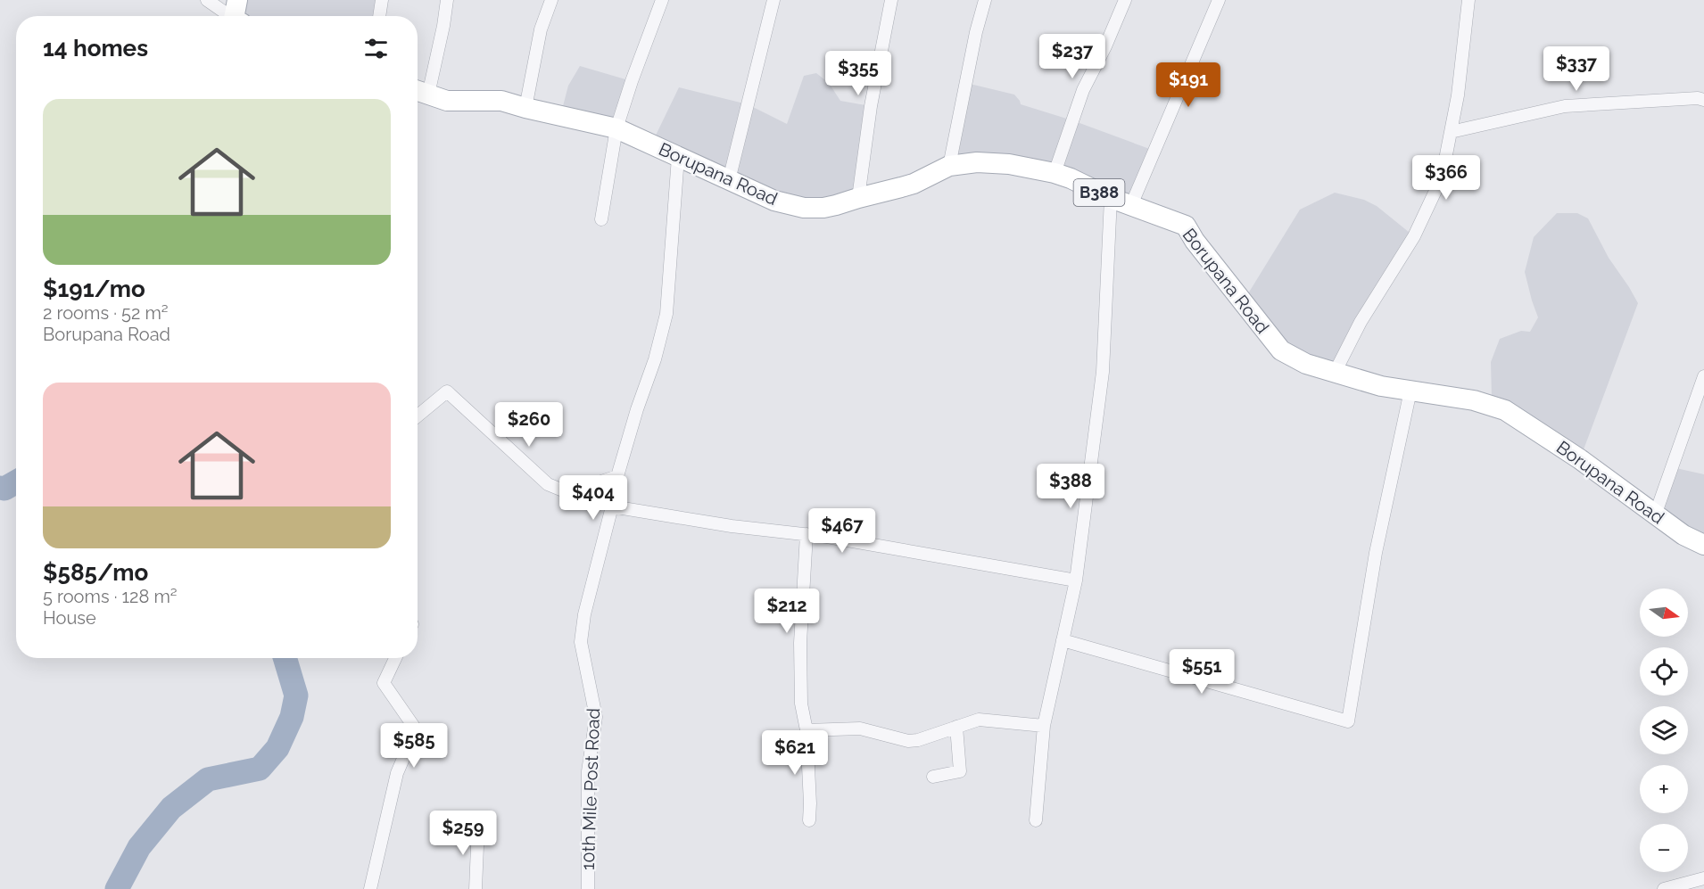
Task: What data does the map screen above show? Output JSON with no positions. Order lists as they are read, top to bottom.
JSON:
{
  "streets": {
    "main road": ["Borupana Road", "B388"],
    "street": ["10th Mile Post Road"]
  },
  "crossings": [
    ["Borupana Road", "10th Mile Post Road"]
  ],
  "north": "right",
  "page": {
    "heading": "14 homes",
    "price": [
      "$237",
      "$337",
      "$355",
      "$191",
      "$366",
      "$260",
      "$388",
      "$404",
      "$467",
      "$212",
      "$551",
      "$585",
      "$621",
      "$259"
    ],
    "list": [
      {
        "name": "$191/mo",
        "note": "2 rooms · 52 m² · Borupana Road"
      },
      {
        "name": "$585/mo",
        "note": "5 rooms · 128 m² · House"
      }
    ],
    "map_buttons": ["+", "−"]
  }
}
